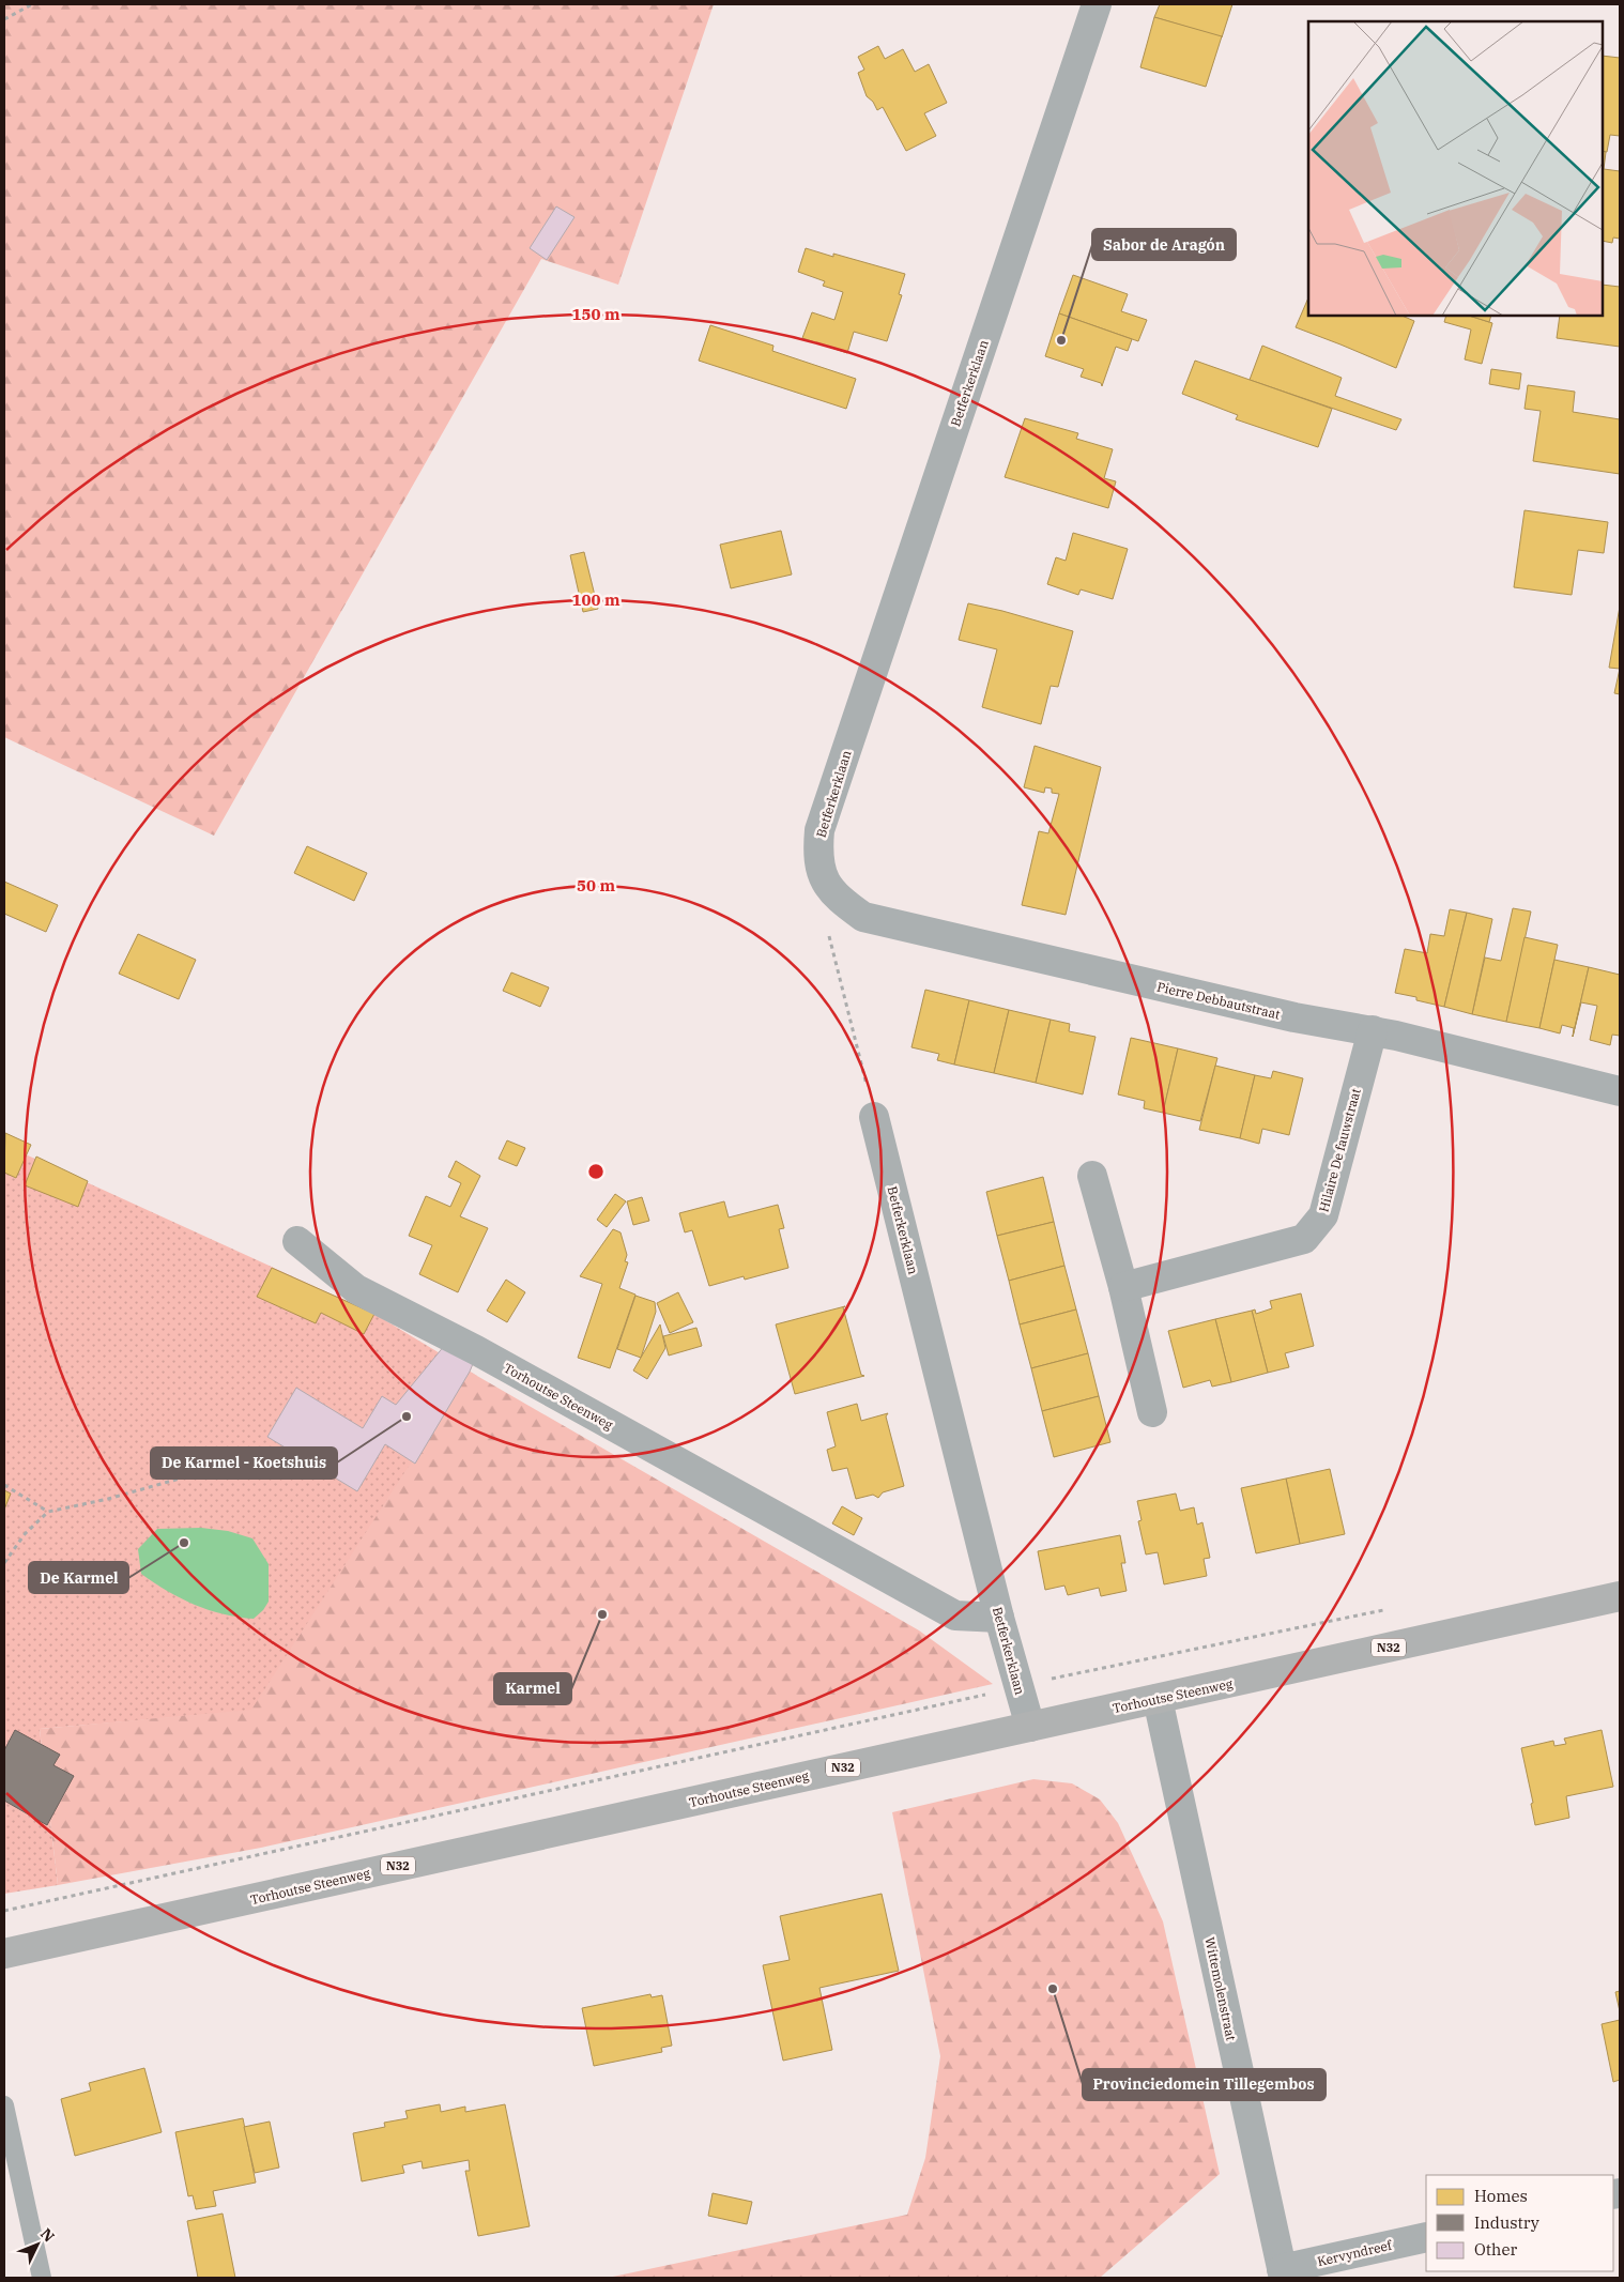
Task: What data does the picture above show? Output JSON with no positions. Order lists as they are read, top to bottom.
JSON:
{
  "streets": {
    "main road": ["Torhoutse Steenweg", "N32"],
    "street": [
      "Betferkerklaan",
      "Pierre Debbautstraat",
      "Hilaire De fauwstraat",
      "Wittemolenstraat",
      "Kervyndreef"
    ]
  },
  "crossings": [
    ["Betferkerklaan", "Pierre Debbautstraat"],
    ["Betferkerklaan", "Torhoutse Steenweg"],
    ["Pierre Debbautstraat", "Hilaire De fauwstraat"],
    ["Torhoutse Steenweg", "Wittemolenstraat"],
    ["Wittemolenstraat", "Kervyndreef"]
  ],
  "places": [
    "Sabor de Aragón",
    "De Karmel - Koetshuis",
    "De Karmel",
    "Karmel",
    "Provinciedomein Tillegembos"
  ],
  "legend": ["Homes", "Industry", "Other"],
  "north": "top right",
  "rings": ["150 m", "100 m", "50 m"]
}
